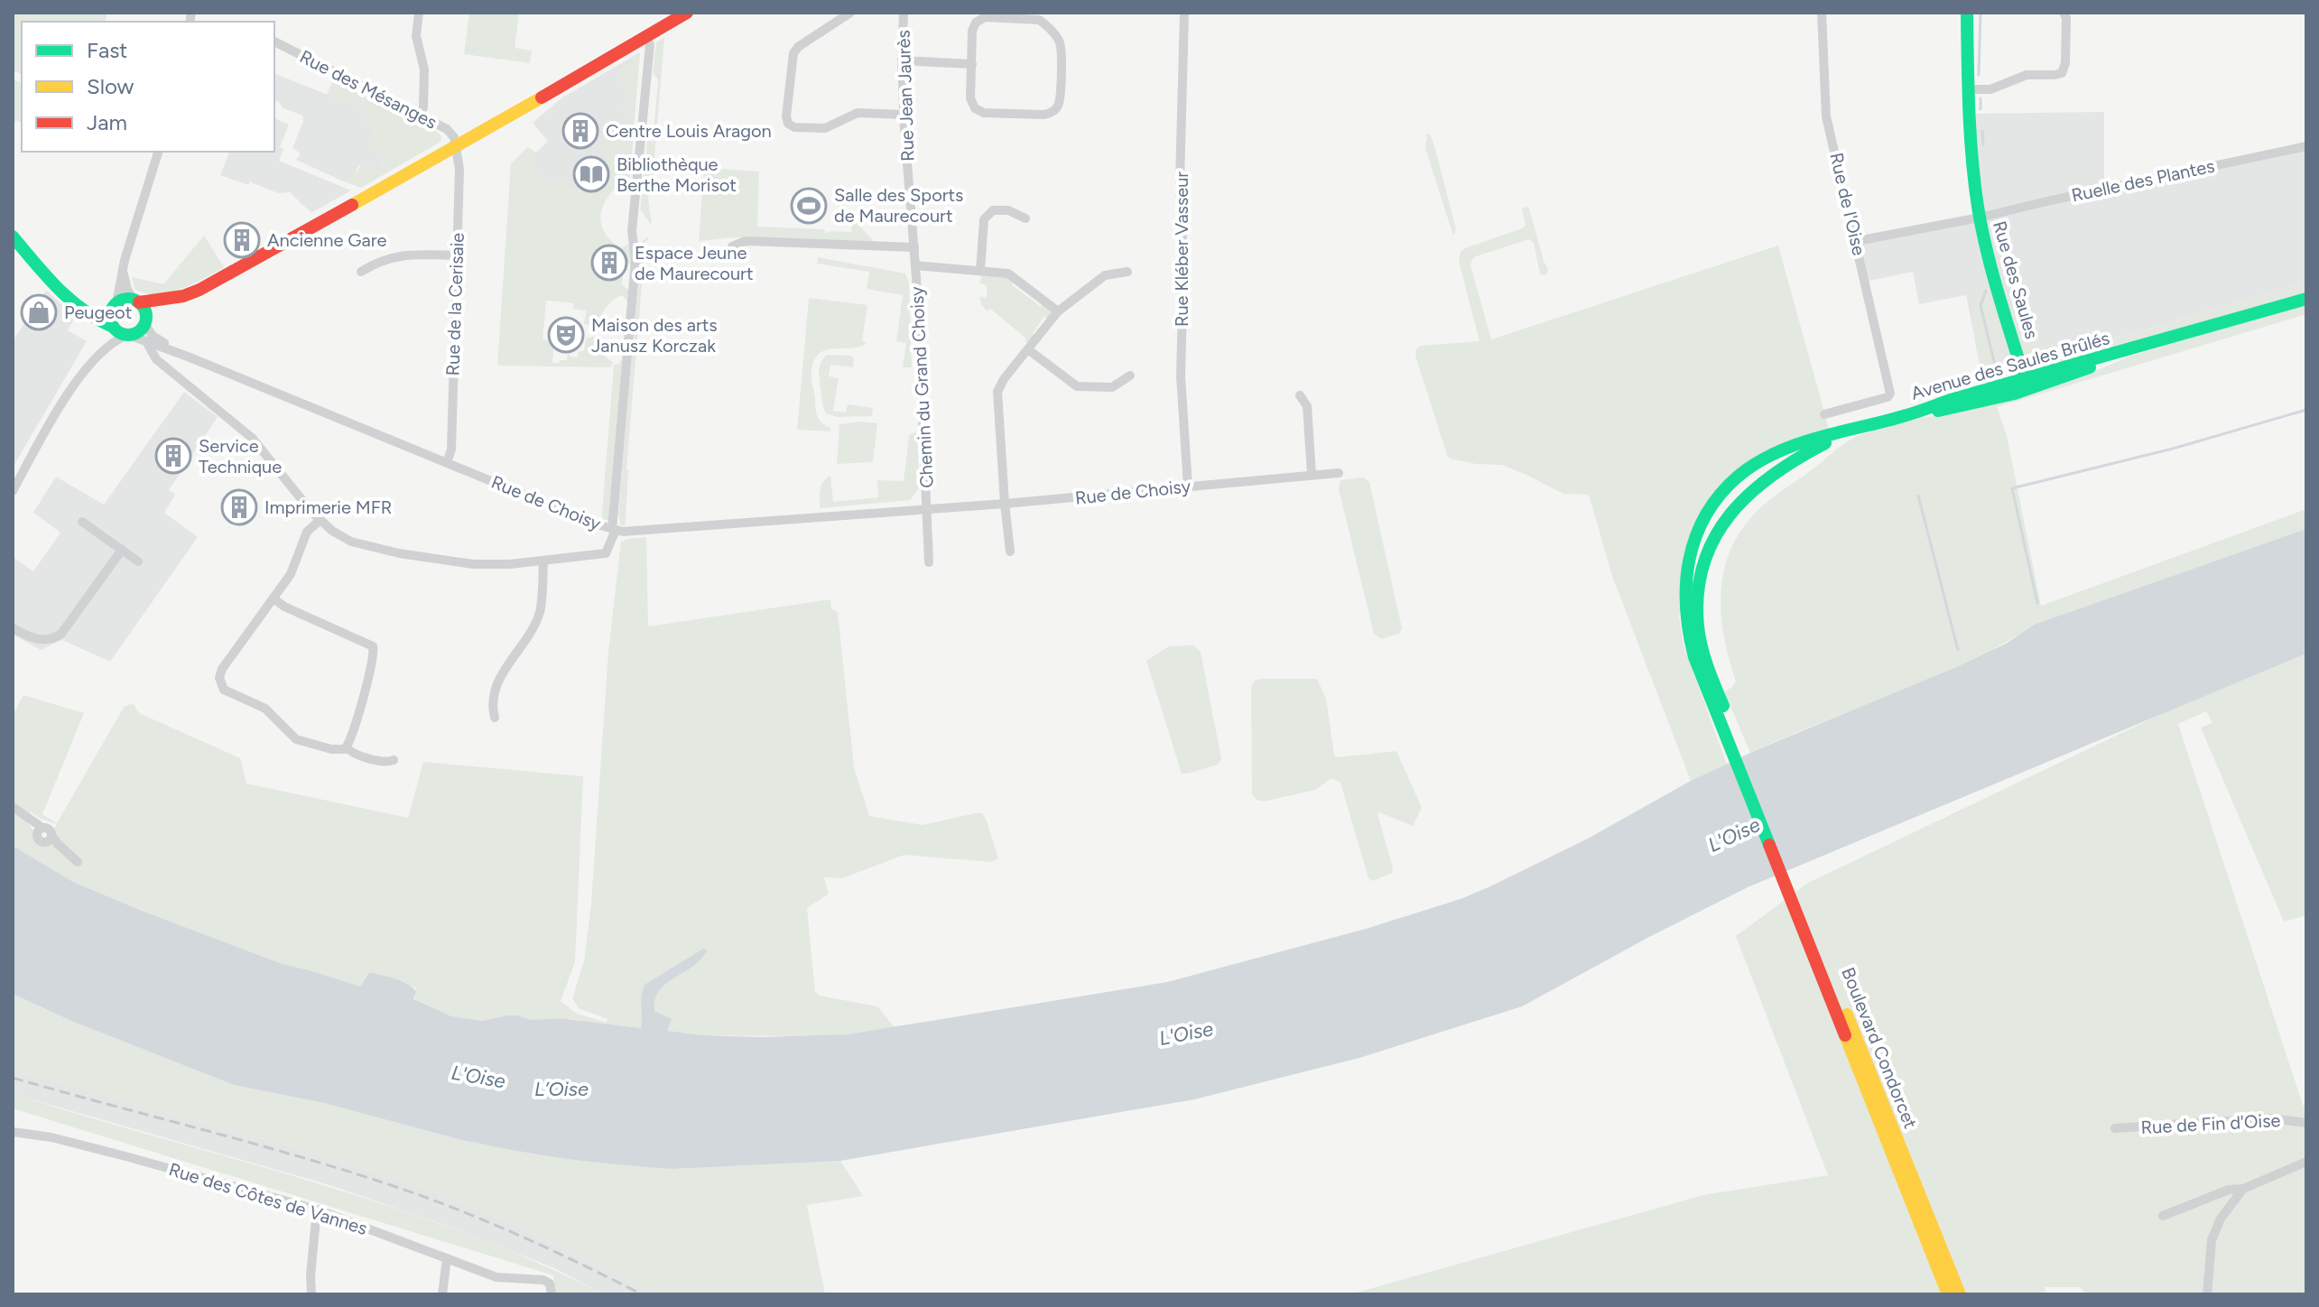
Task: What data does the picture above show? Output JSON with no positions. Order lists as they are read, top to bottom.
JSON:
{
  "streets": {
    "main road": ["Rue des Saules", "Avenue des Saules Brûlés", "Boulevard Condorcet"],
    "street": [
      "Rue des Mésanges",
      "Rue Jean Jaurès",
      "Ruelle des Plantes",
      "Rue de l'Oise",
      "Rue Kléber Vasseur",
      "Rue de la Cerisaie",
      "Chemin du Grand Choisy",
      "Rue de Choisy",
      "Rue de Fin d'Oise",
      "Rue des Côtes de Vannes"
    ]
  },
  "crossings": [
    ["Rue des Mésanges", "Rue de la Cerisaie"],
    ["Rue Jean Jaurès", "Chemin du Grand Choisy"],
    ["Ruelle des Plantes", "Rue des Saules"],
    ["Rue de l'Oise", "Rue des Saules"],
    ["Rue Kléber Vasseur", "Rue de Choisy"],
    ["Rue des Saules", "Avenue des Saules Brûlés"],
    ["Rue de la Cerisaie", "Rue de Choisy"],
    ["Avenue des Saules Brûlés", "Boulevard Condorcet"],
    ["Chemin du Grand Choisy", "Rue de Choisy"]
  ],
  "water": ["L'Oise", "L’Oise"],
  "places": {
    "building": [
      "Centre Louis Aragon",
      "Ancienne Gare",
      "Espace Jeune de Maurecourt",
      "Service Technique",
      "Imprimerie MFR"
    ],
    "library": ["Bibliothèque Berthe Morisot"],
    "sports": ["Salle des Sports de Maurecourt"],
    "shop": ["Peugeot"],
    "theatre": ["Maison des arts Janusz Korczak"]
  },
  "legend": ["Fast", "Slow", "Jam"]
}
